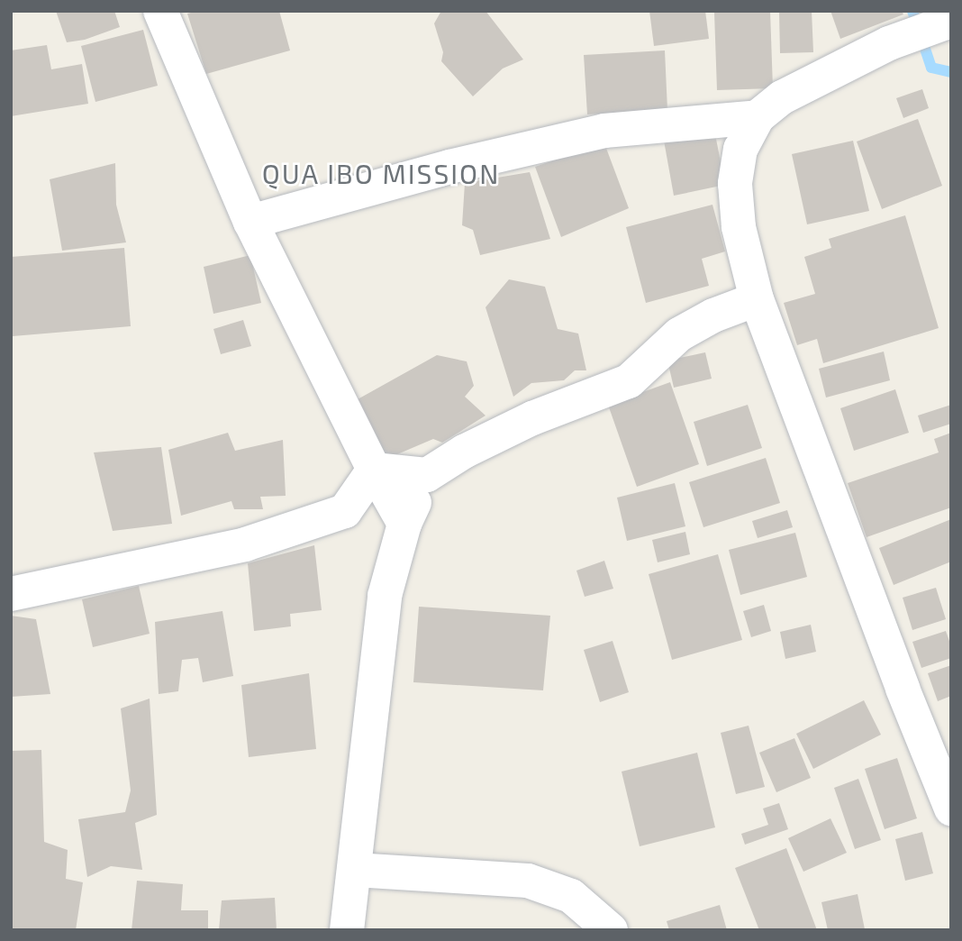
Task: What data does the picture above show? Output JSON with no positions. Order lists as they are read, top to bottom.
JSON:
{
  "districts": ["QUA IBO MISSION"]
}
